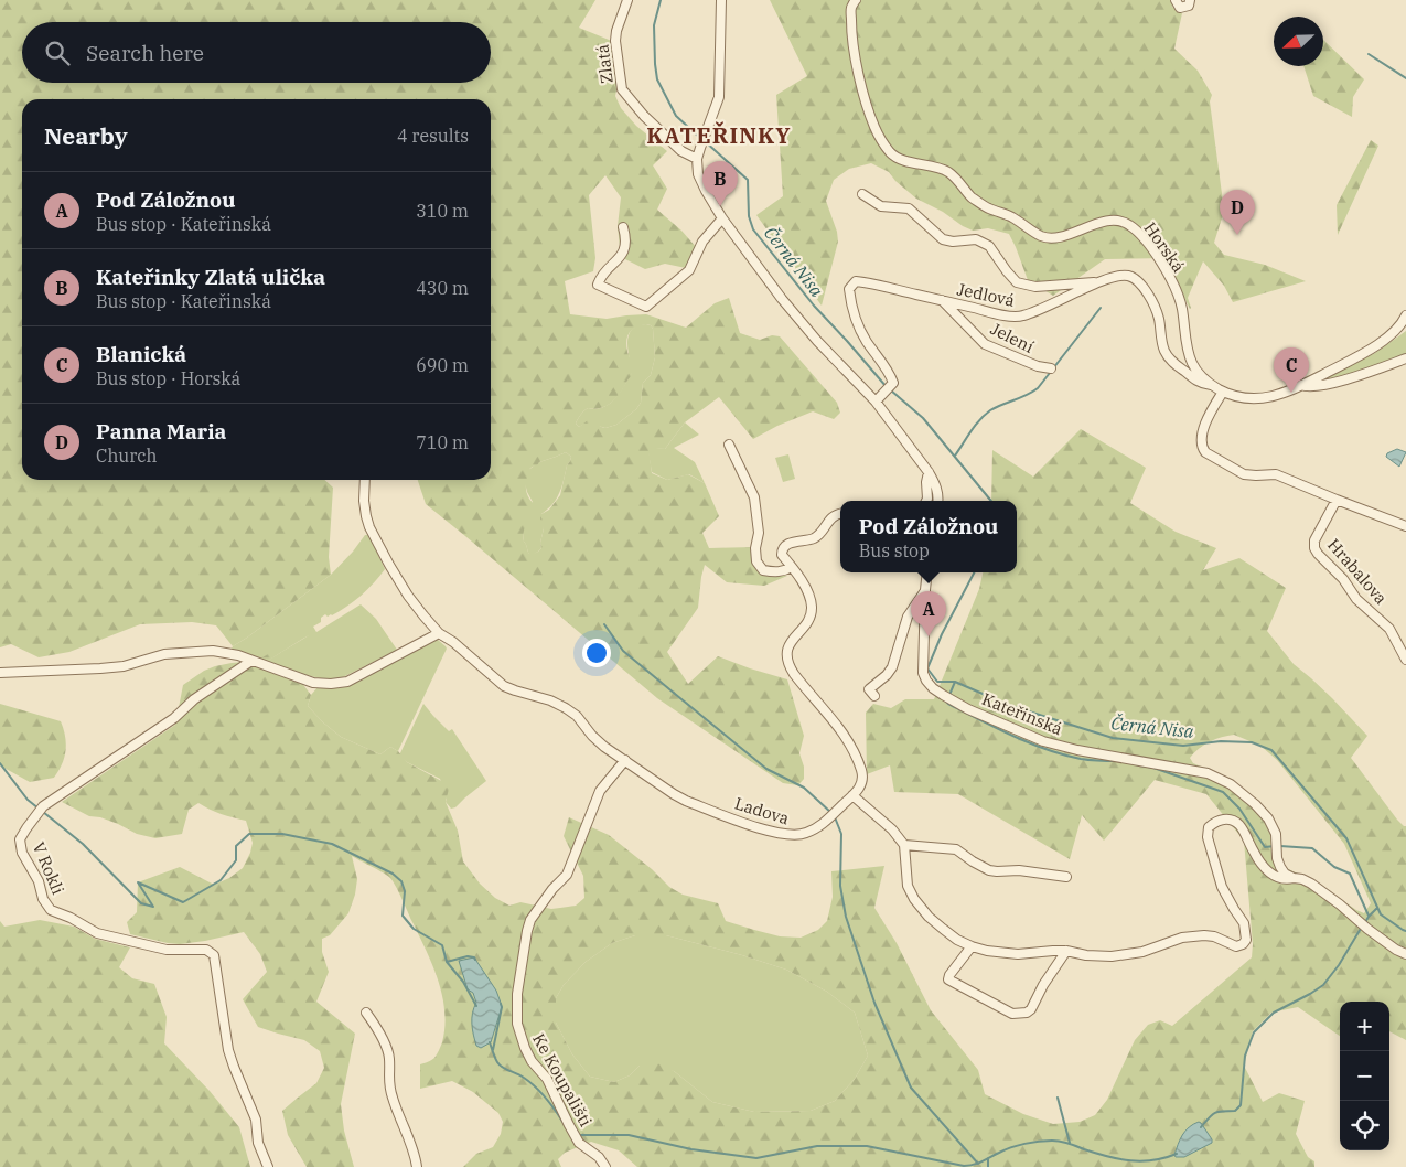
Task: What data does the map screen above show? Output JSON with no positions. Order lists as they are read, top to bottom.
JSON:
{
  "streets": {
    "street": [
      "Zlatá",
      "Horská",
      "Jedlová",
      "Jelení",
      "Hrabalova",
      "Kateřinská",
      "Ladova",
      "V Rokli",
      "Ke Koupališti"
    ]
  },
  "crossings": [
    ["Horská", "Jedlová"],
    ["Jedlová", "Jelení"],
    ["Ladova", "Ke Koupališti"]
  ],
  "districts": ["KATEŘINKY"],
  "water": ["Černá Nisa"],
  "north": "bottom left",
  "page": {
    "search": "Search here",
    "heading": ["Nearby", "4 results"],
    "pins": [
      "B",
      "D",
      "C",
      "A"
    ],
    "list": [
      {
        "mark": "A",
        "name": "Pod Záložnou",
        "note": "Bus stop · Kateřinská",
        "value": "310 m"
      },
      {
        "mark": "B",
        "name": "Kateřinky Zlatá ulička",
        "note": "Bus stop · Kateřinská",
        "value": "430 m"
      },
      {
        "mark": "C",
        "name": "Blanická",
        "note": "Bus stop · Horská",
        "value": "690 m"
      },
      {
        "mark": "D",
        "name": "Panna Maria",
        "note": "Church",
        "value": "710 m"
      }
    ],
    "popup": ["Pod Záložnou", "Bus stop"],
    "map_buttons": ["+", "−"]
  }
}
